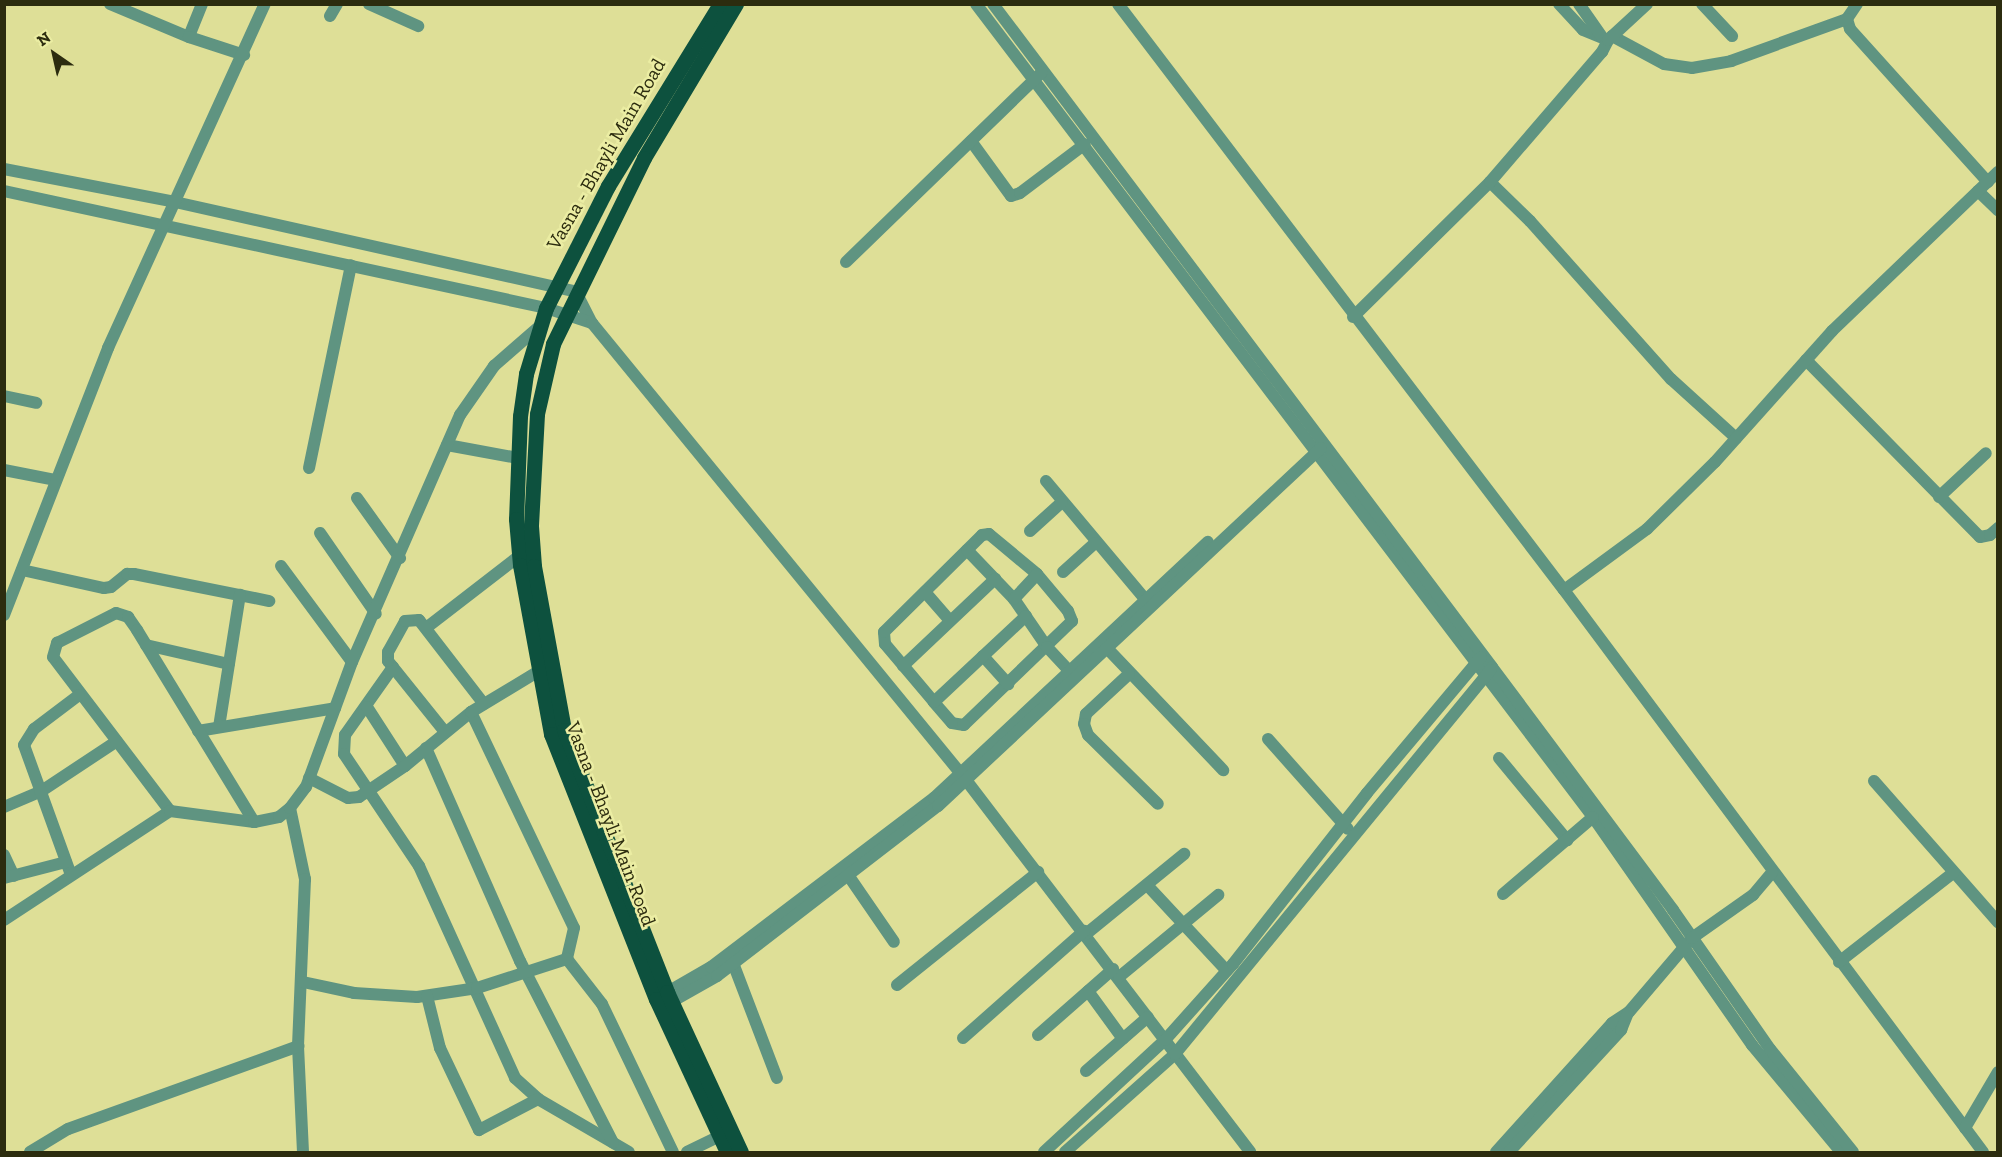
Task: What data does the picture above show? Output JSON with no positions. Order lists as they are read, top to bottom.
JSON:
{
  "streets": {
    "main road": ["Vasna - Bhayli Main Road"]
  },
  "north": "top left"
}
